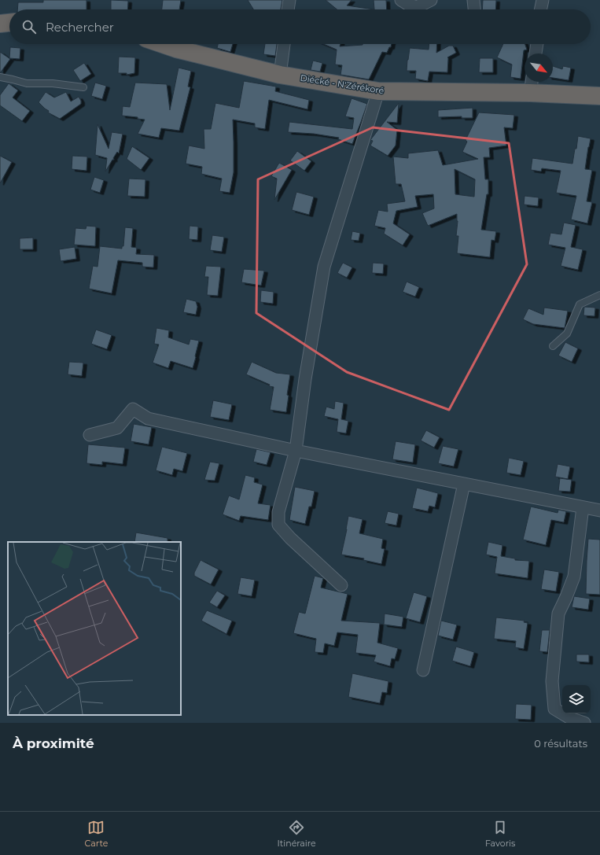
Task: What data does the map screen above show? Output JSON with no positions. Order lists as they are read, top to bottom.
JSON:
{
  "streets": {
    "highway": ["Diécké - N'Zérékoré"]
  },
  "north": "bottom right",
  "page": {
    "search": "Rechercher",
    "heading": ["À proximité", "0 résultats"],
    "nav": ["Carte", "Itinéraire", "Favoris"]
  }
}
